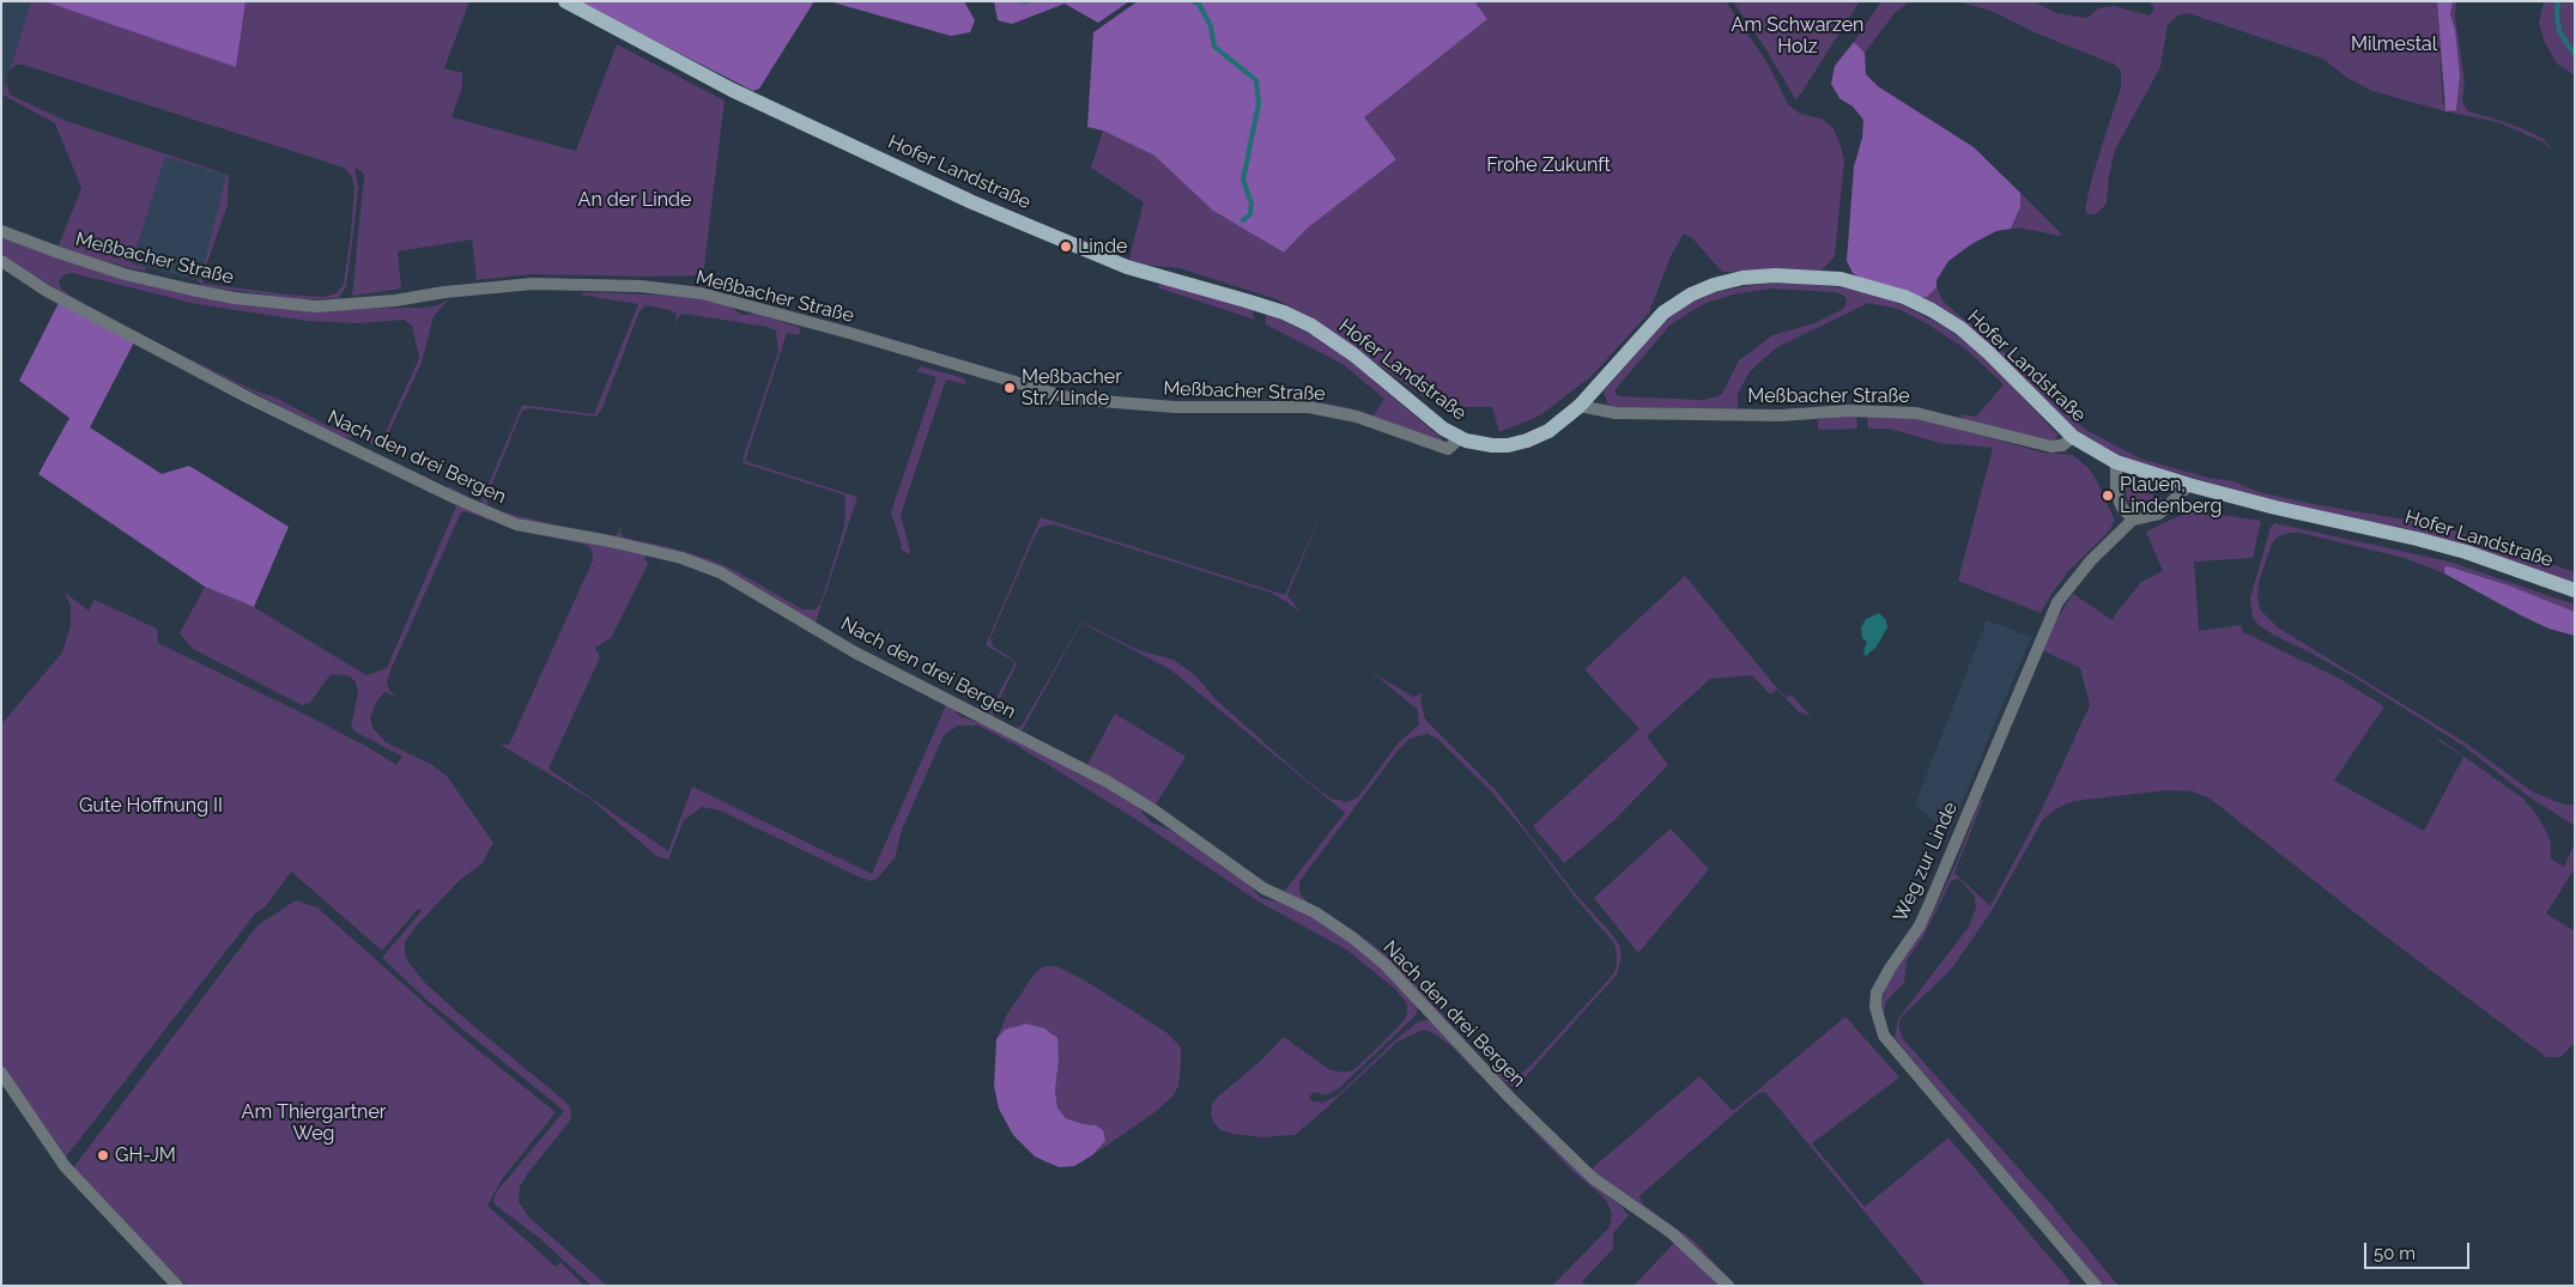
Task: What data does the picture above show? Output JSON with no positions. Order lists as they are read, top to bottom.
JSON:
{
  "streets": {
    "main road": ["Hofer Landstraße"],
    "street": ["Meßbacher Straße", "Nach den drei Bergen", "Weg zur Linde"]
  },
  "crossings": [
    ["Hofer Landstraße", "Meßbacher Straße"],
    ["Hofer Landstraße", "Weg zur Linde"]
  ],
  "parks": [
    "Am Schwarzen Holz",
    "Milmestal",
    "Frohe Zukunft",
    "An der Linde",
    "Gute Hoffnung II",
    "Am Thiergartner Weg"
  ],
  "places": [
    "Linde",
    "Meßbacher Str./Linde",
    "Plauen, Lindenberg",
    "GH-JM"
  ],
  "scale_bar": "50 m"
}
